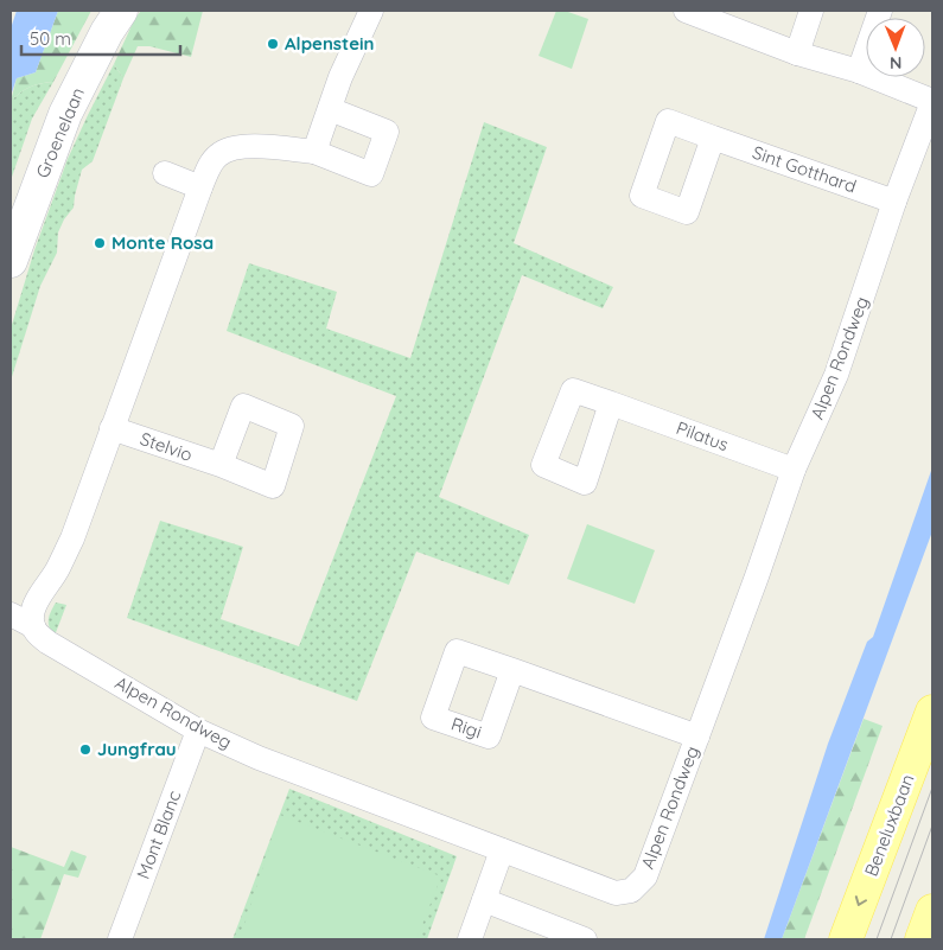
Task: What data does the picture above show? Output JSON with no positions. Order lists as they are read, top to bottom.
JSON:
{
  "streets": {
    "main road": ["Beneluxbaan"],
    "street": [
      "Groenelaan",
      "Sint Gotthard",
      "Alpen Rondweg",
      "Pilatus",
      "Stelvio",
      "Mont Blanc"
    ]
  },
  "crossings": [
    ["Sint Gotthard", "Alpen Rondweg"],
    ["Alpen Rondweg", "Pilatus"],
    ["Alpen Rondweg", "Mont Blanc"]
  ],
  "one_way": ["Beneluxbaan"],
  "places": ["Alpenstein", "Monte Rosa", "Jungfrau"],
  "scale_bar": "50 m",
  "north": "bottom"
}
